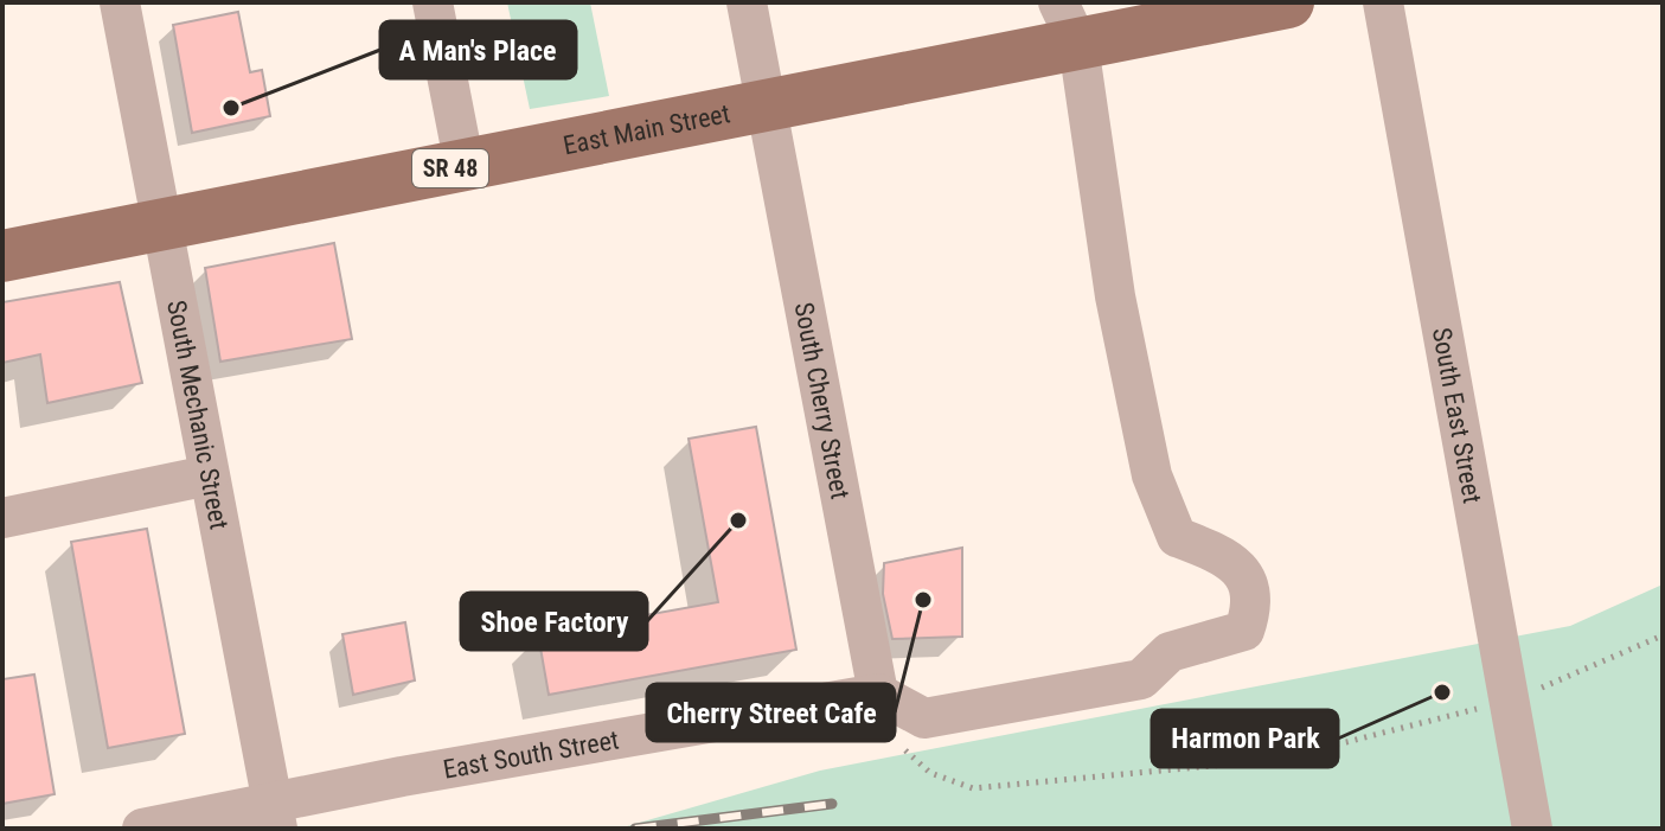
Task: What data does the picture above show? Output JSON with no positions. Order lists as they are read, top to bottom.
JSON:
{
  "streets": {
    "main road": ["East Main Street", "SR 48"],
    "street": [
      "South Cherry Street",
      "South East Street",
      "South Mechanic Street",
      "East South Street"
    ]
  },
  "crossings": [
    ["East Main Street", "South Cherry Street"],
    ["East Main Street", "South Mechanic Street"],
    ["South Cherry Street", "East South Street"],
    ["South Mechanic Street", "East South Street"]
  ],
  "places": [
    "A Man's Place",
    "Shoe Factory",
    "Cherry Street Cafe",
    "Harmon Park"
  ]
}
